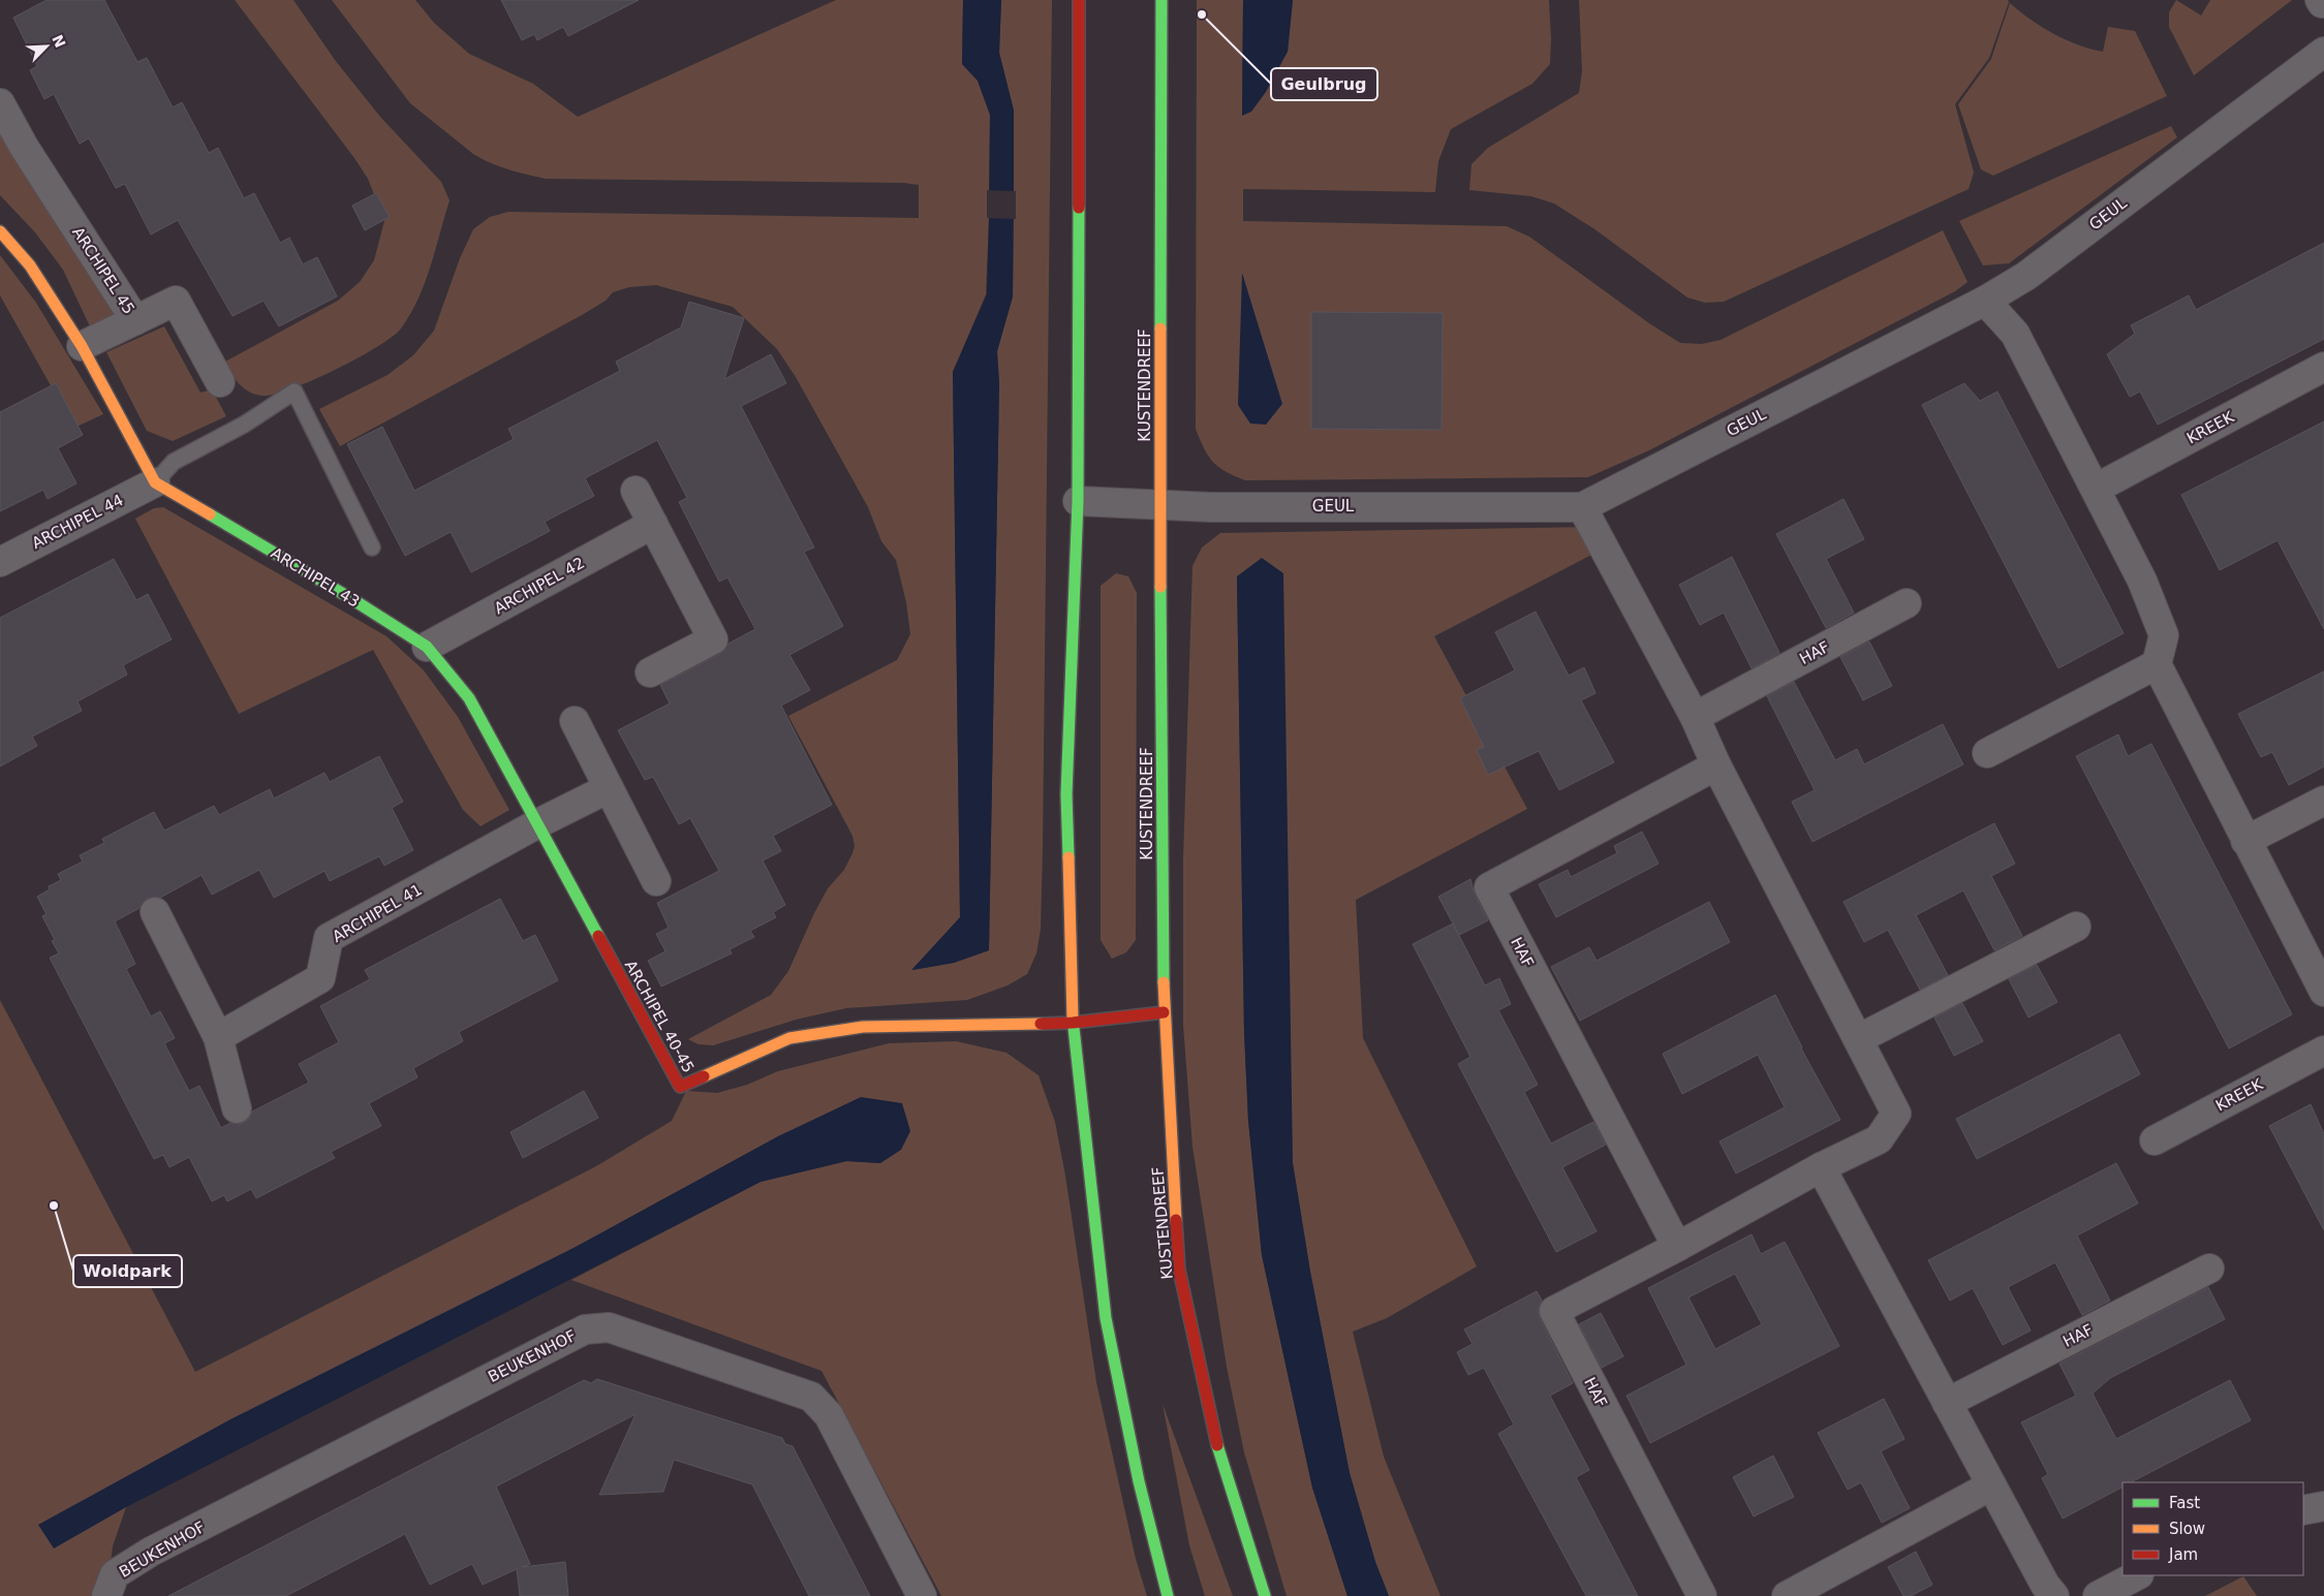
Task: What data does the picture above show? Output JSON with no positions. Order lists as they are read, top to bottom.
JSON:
{
  "streets": {
    "main road": ["KUSTENDREEF", "ARCHIPEL 43", "ARCHIPEL 40-45"],
    "street": [
      "GEUL",
      "ARCHIPEL 45",
      "KREEK",
      "ARCHIPEL 44",
      "ARCHIPEL 42",
      "HAF",
      "ARCHIPEL 41",
      "BEUKENHOF"
    ]
  },
  "crossings": [
    ["GEUL", "KUSTENDREEF"],
    ["GEUL", "HAF"],
    ["ARCHIPEL 44", "ARCHIPEL 43"],
    ["ARCHIPEL 43", "ARCHIPEL 42"],
    ["ARCHIPEL 43", "ARCHIPEL 41"],
    ["ARCHIPEL 43", "ARCHIPEL 40-45"],
    ["ARCHIPEL 41", "ARCHIPEL 40-45"]
  ],
  "places": ["Geulbrug", "Woldpark"],
  "legend": ["Fast", "Slow", "Jam"],
  "north": "top right"
}
